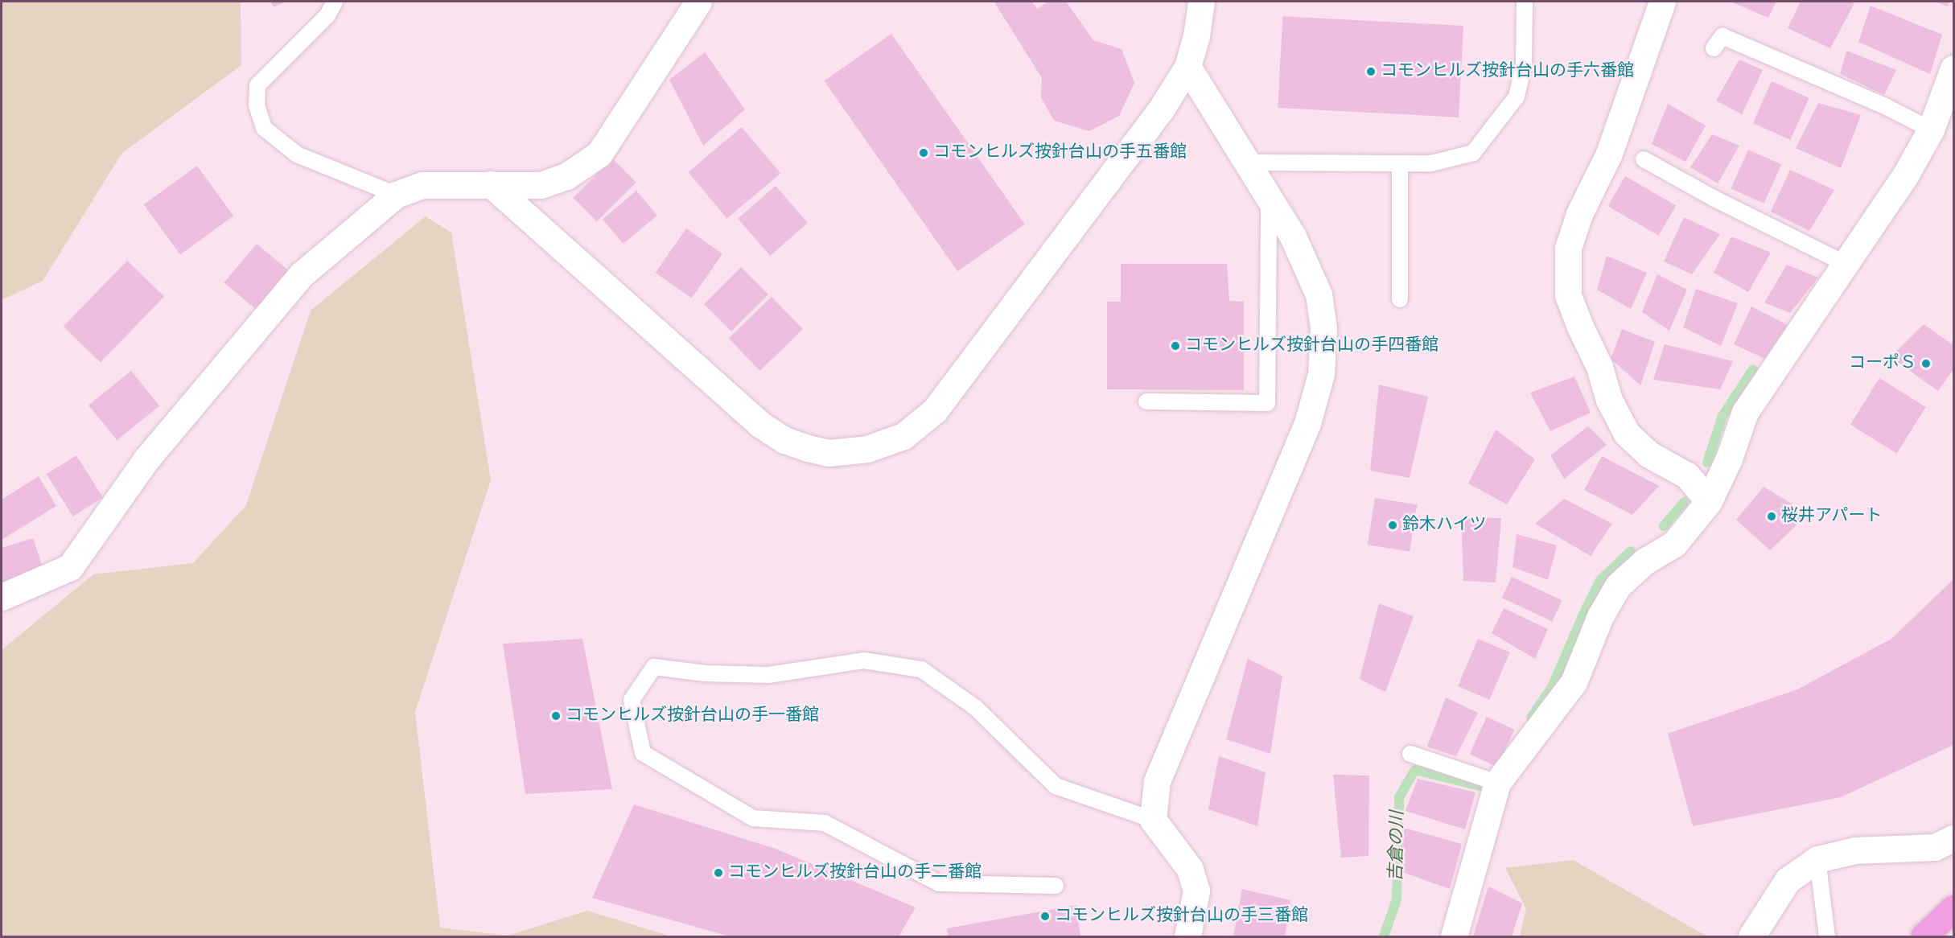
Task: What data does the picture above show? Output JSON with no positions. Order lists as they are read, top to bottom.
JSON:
{
  "water": ["吉倉の川"],
  "places": [
    "コモンヒルズ按針台山の手六番館",
    "コモンヒルズ按針台山の手五番館",
    "コモンヒルズ按針台山の手四番館",
    "コーポＳ",
    "桜井アパート",
    "鈴木ハイツ",
    "コモンヒルズ按針台山の手一番館",
    "コモンヒルズ按針台山の手二番館",
    "コモンヒルズ按針台山の手三番館"
  ]
}
